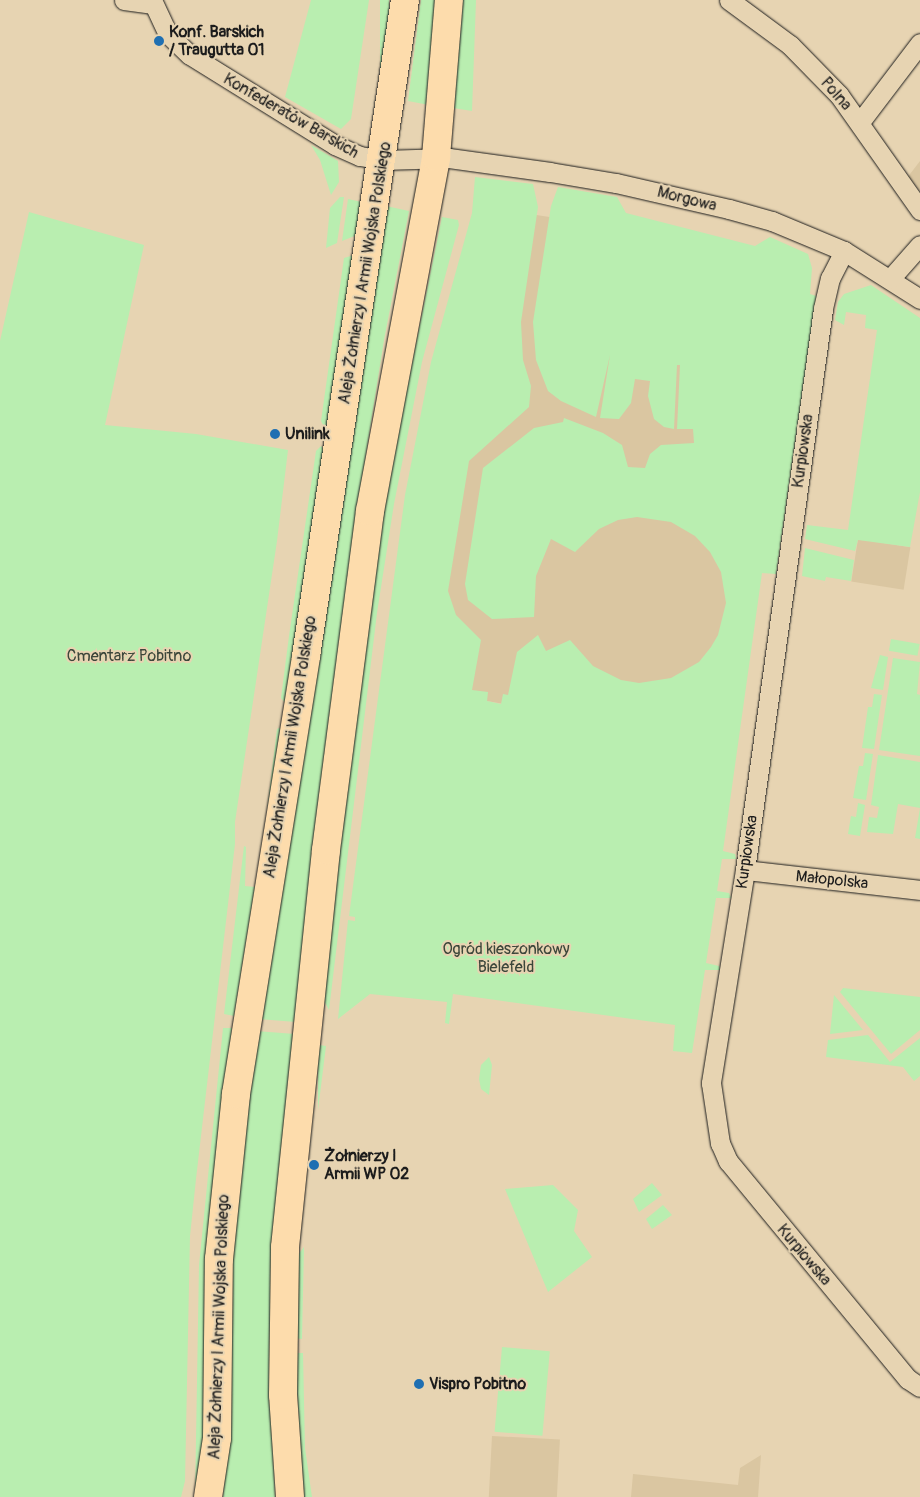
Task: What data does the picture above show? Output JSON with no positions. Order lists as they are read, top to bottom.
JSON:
{
  "streets": {
    "main road": ["Aleja Żołnierzy I Armii Wojska Polskiego"],
    "street": [
      "Polna",
      "Konfederatów Barskich",
      "Morgowa",
      "Kurpiowska",
      "Małopolska"
    ]
  },
  "crossings": [
    ["Konfederatów Barskich", "Morgowa"],
    ["Konfederatów Barskich", "Aleja Żołnierzy I Armii Wojska Polskiego"],
    ["Morgowa", "Kurpiowska"],
    ["Kurpiowska", "Małopolska"]
  ],
  "parks": ["Cmentarz Pobitno", "Ogród kieszonkowy Bielefeld"],
  "places": [
    "Konf. Barskich / Traugutta 01",
    "Unilink",
    "Żołnierzy I Armii WP 02",
    "Vispro Pobitno"
  ]
}
